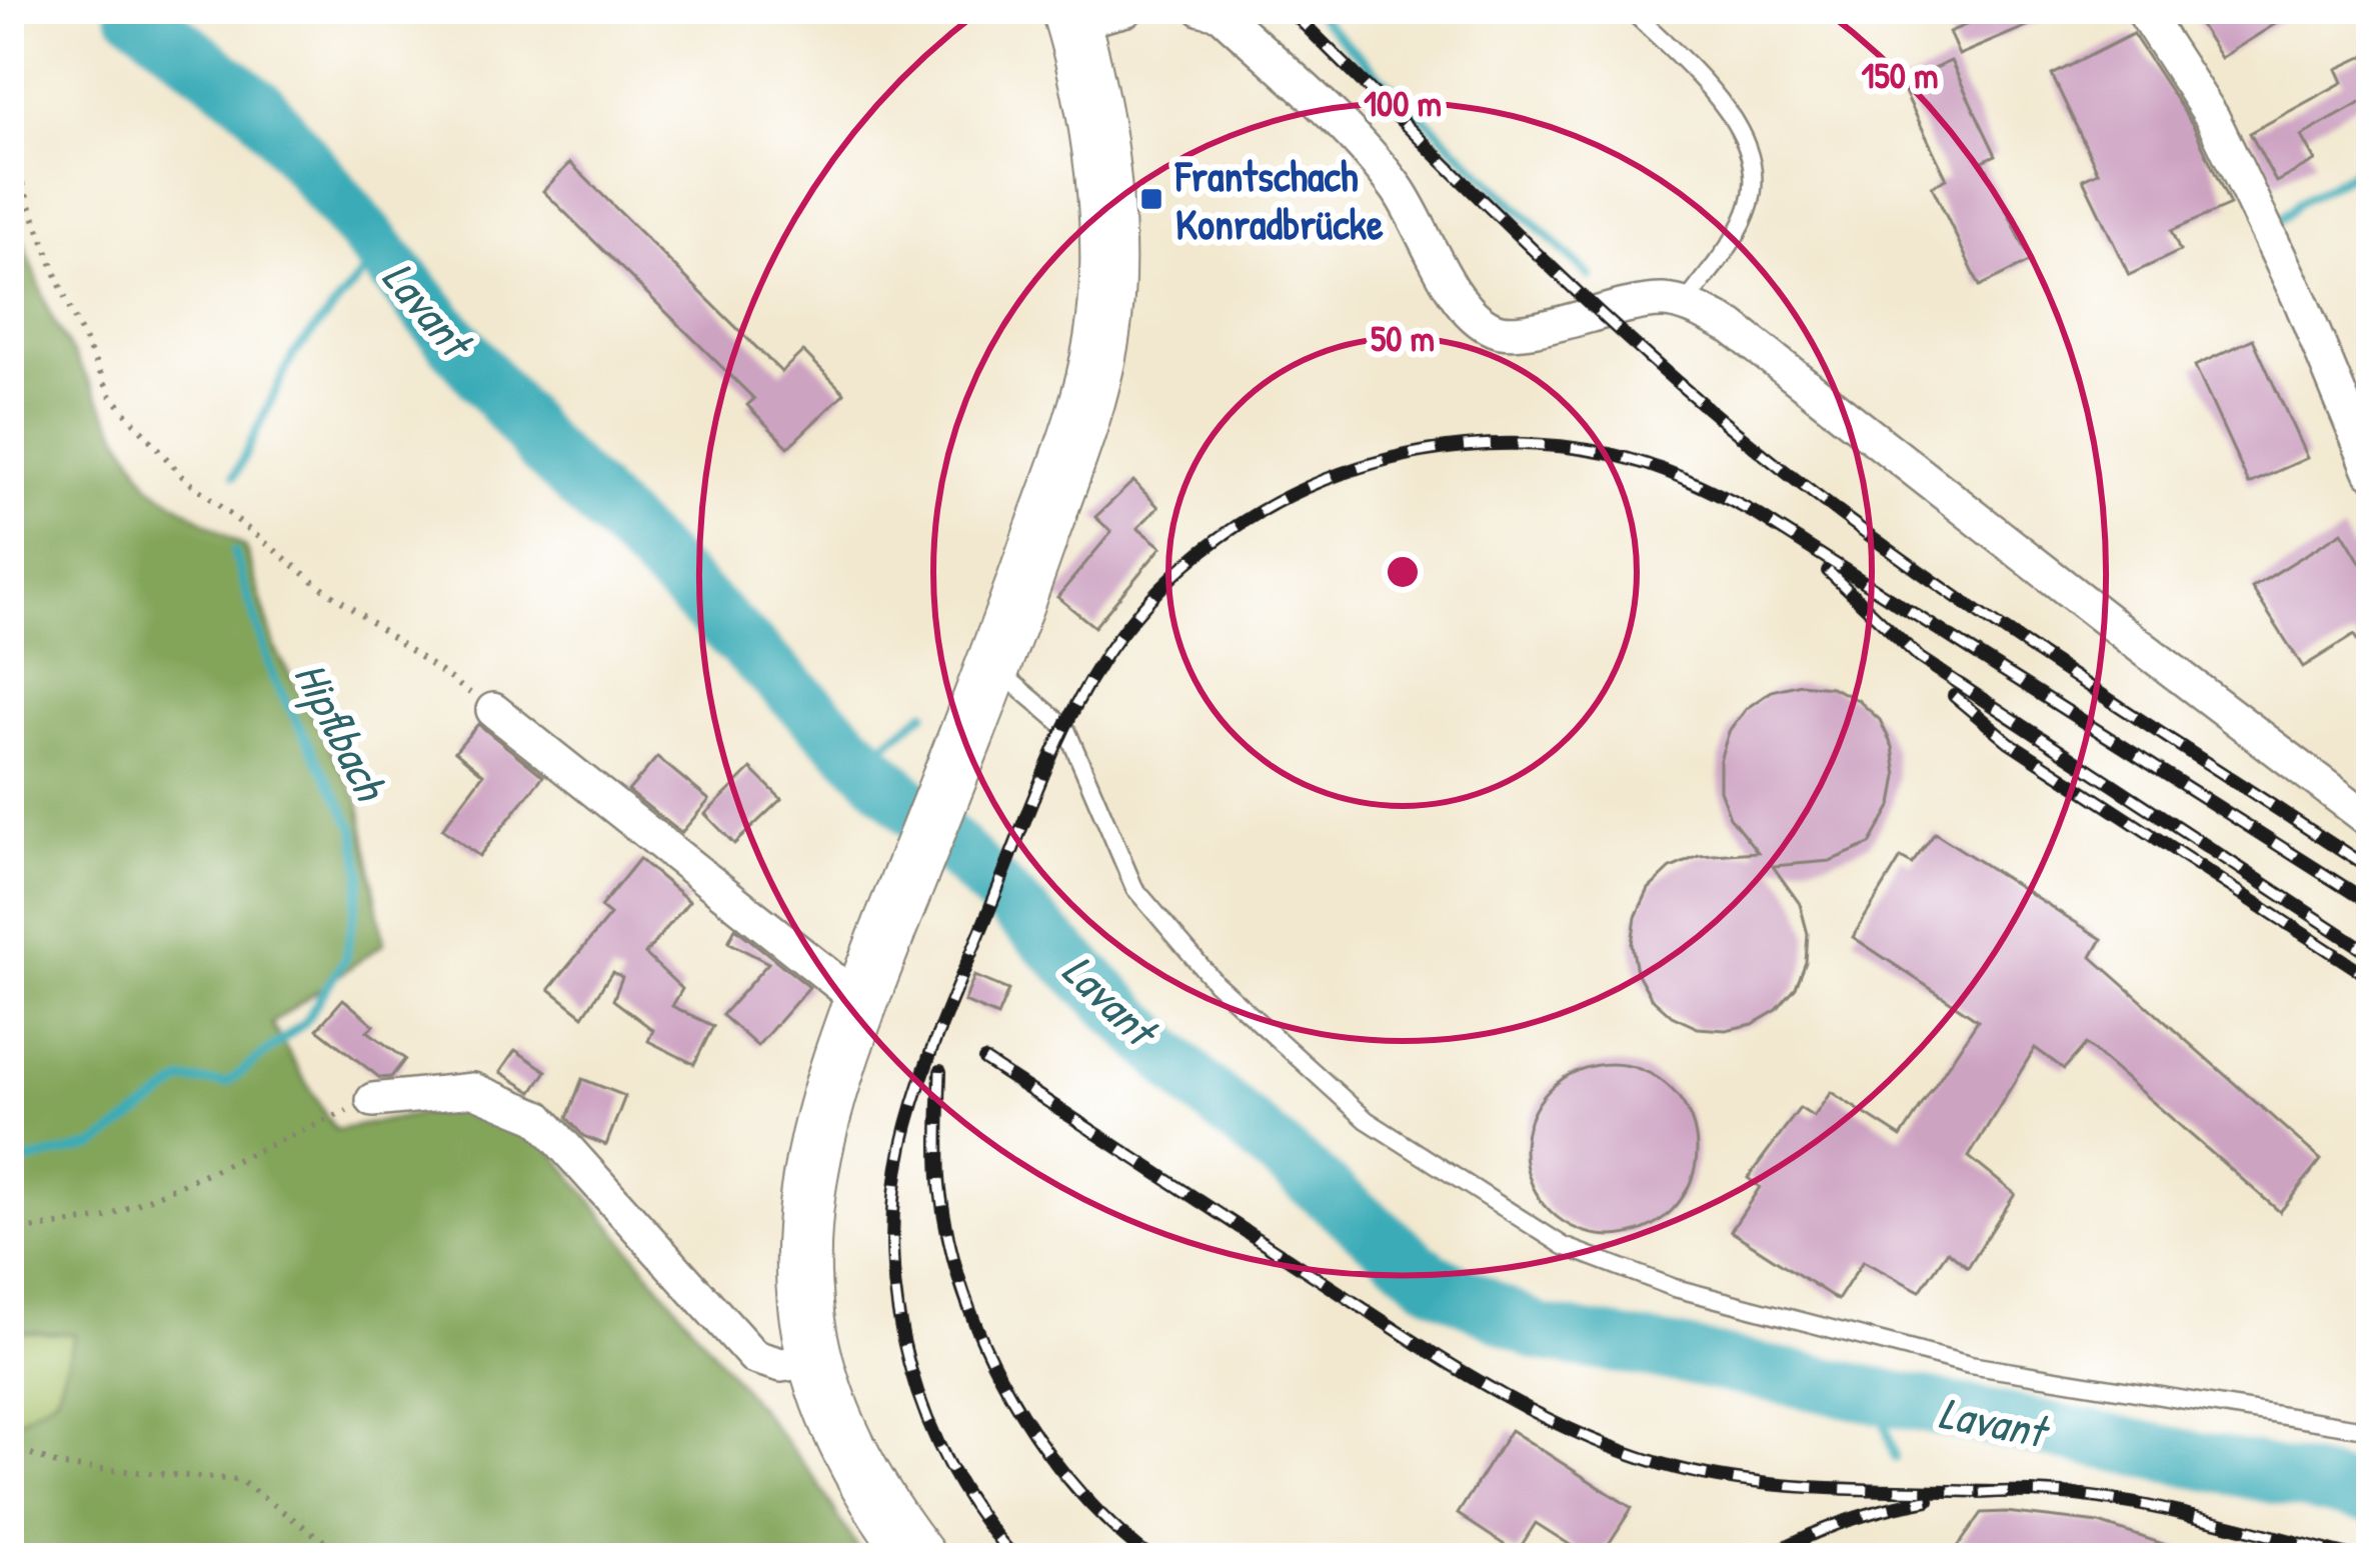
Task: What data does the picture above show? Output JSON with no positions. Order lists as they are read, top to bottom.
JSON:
{
  "water": ["Lavant", "Hipflbach"],
  "places": {
    "transit": ["Frantschach Konradbrücke"]
  },
  "rings": ["150 m", "100 m", "50 m"]
}
